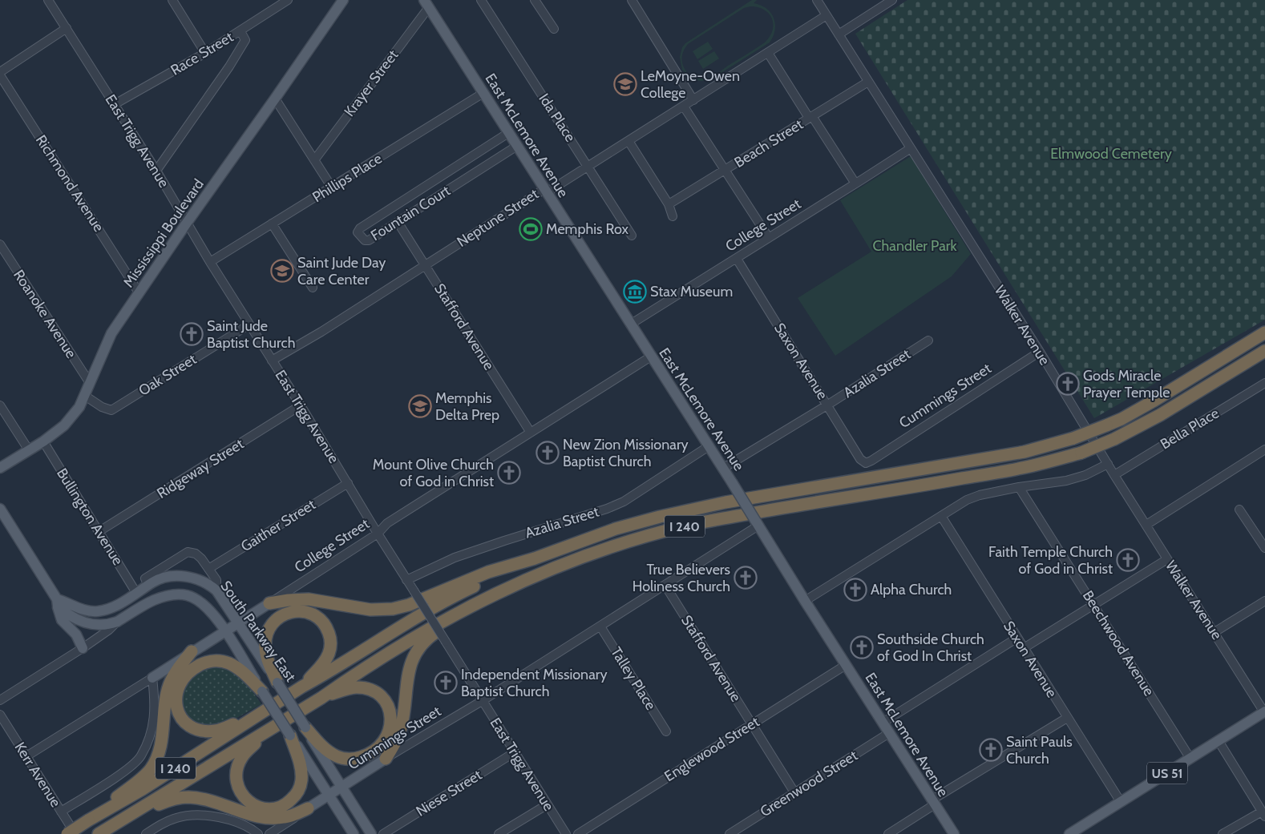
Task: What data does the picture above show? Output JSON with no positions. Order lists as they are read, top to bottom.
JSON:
{
  "streets": {
    "highway": ["I 240"],
    "main road": [
      "East McLemore Avenue",
      "College Street",
      "Mississippi Boulevard",
      "Cummings Street",
      "South Parkway East",
      "US 51"
    ],
    "street": [
      "Race Street",
      "Krayer Street",
      "Ida Place",
      "East Trigg Avenue",
      "Beach Street",
      "Phillips Place",
      "Richmond Avenue",
      "Fountain Court",
      "Neptune Street",
      "Roanoke Avenue",
      "Walker Avenue",
      "Stafford Avenue",
      "Saxon Avenue",
      "Azalia Street",
      "Oak Street",
      "Bella Place",
      "Ridgeway Street",
      "Bullington Avenue",
      "Gaither Street",
      "Beechwood Avenue",
      "Talley Place",
      "Englewood Street",
      "Kerr Avenue",
      "Greenwood Street",
      "Niese Street"
    ]
  },
  "crossings": [
    ["Race Street", "East Trigg Avenue"],
    ["Krayer Street", "East McLemore Avenue"],
    ["Ida Place", "Neptune Street"],
    ["East McLemore Avenue", "Phillips Place"],
    ["East McLemore Avenue", "Fountain Court"],
    ["East McLemore Avenue", "Neptune Street"],
    ["East McLemore Avenue", "College Street"],
    ["East McLemore Avenue", "Azalia Street"],
    ["East McLemore Avenue", "Cummings Street"],
    ["East McLemore Avenue", "Englewood Street"],
    ["East McLemore Avenue", "Greenwood Street"],
    ["East Trigg Avenue", "Phillips Place"],
    ["East Trigg Avenue", "Neptune Street"],
    ["East Trigg Avenue", "College Street"],
    ["East Trigg Avenue", "Mississippi Boulevard"],
    ["East Trigg Avenue", "Azalia Street"],
    ["East Trigg Avenue", "Oak Street"],
    ["East Trigg Avenue", "Cummings Street"],
    ["East Trigg Avenue", "Ridgeway Street"],
    ["East Trigg Avenue", "Gaither Street"],
    ["East Trigg Avenue", "Niese Street"],
    ["Beach Street", "Walker Avenue"],
    ["Richmond Avenue", "Mississippi Boulevard"],
    ["Fountain Court", "Stafford Avenue"],
    ["Neptune Street", "Walker Avenue"],
    ["Neptune Street", "Stafford Avenue"],
    ["College Street", "Walker Avenue"],
    ["College Street", "Stafford Avenue"],
    ["College Street", "Saxon Avenue"],
    ["College Street", "South Parkway East"],
    ["College Street", "Kerr Avenue"],
    ["Mississippi Boulevard", "Roanoke Avenue"],
    ["Mississippi Boulevard", "Oak Street"],
    ["Mississippi Boulevard", "Bullington Avenue"],
    ["Walker Avenue", "Cummings Street"],
    ["Walker Avenue", "Bella Place"],
    ["Walker Avenue", "US 51"],
    ["Stafford Avenue", "Cummings Street"],
    ["Stafford Avenue", "Englewood Street"],
    ["Stafford Avenue", "Greenwood Street"],
    ["Saxon Avenue", "Azalia Street"],
    ["Saxon Avenue", "Cummings Street"],
    ["Saxon Avenue", "US 51"],
    ["Cummings Street", "South Parkway East"],
    ["Cummings Street", "Talley Place"],
    ["Ridgeway Street", "Bullington Avenue"],
    ["Bullington Avenue", "South Parkway East"],
    ["Beechwood Avenue", "US 51"]
  ],
  "parks": ["Elmwood Cemetery", "Chandler Park"],
  "places": {
    "school or university": ["LeMoyne-Owen College", "Saint Jude Day Care Center", "Memphis Delta Prep"],
    "sports": ["Memphis Rox"],
    "museum": ["Stax Museum"],
    "church": [
      "Saint Jude Baptist Church",
      "Gods Miracle Prayer Temple",
      "New Zion Missionary Baptist Church",
      "Mount Olive Church of God in Christ",
      "Faith Temple Church of God in Christ",
      "True Believers Holiness Church",
      "Alpha Church",
      "Southside Church of God In Christ",
      "Independent Missionary Baptist Church",
      "Saint Pauls Church"
    ]
  }
}
